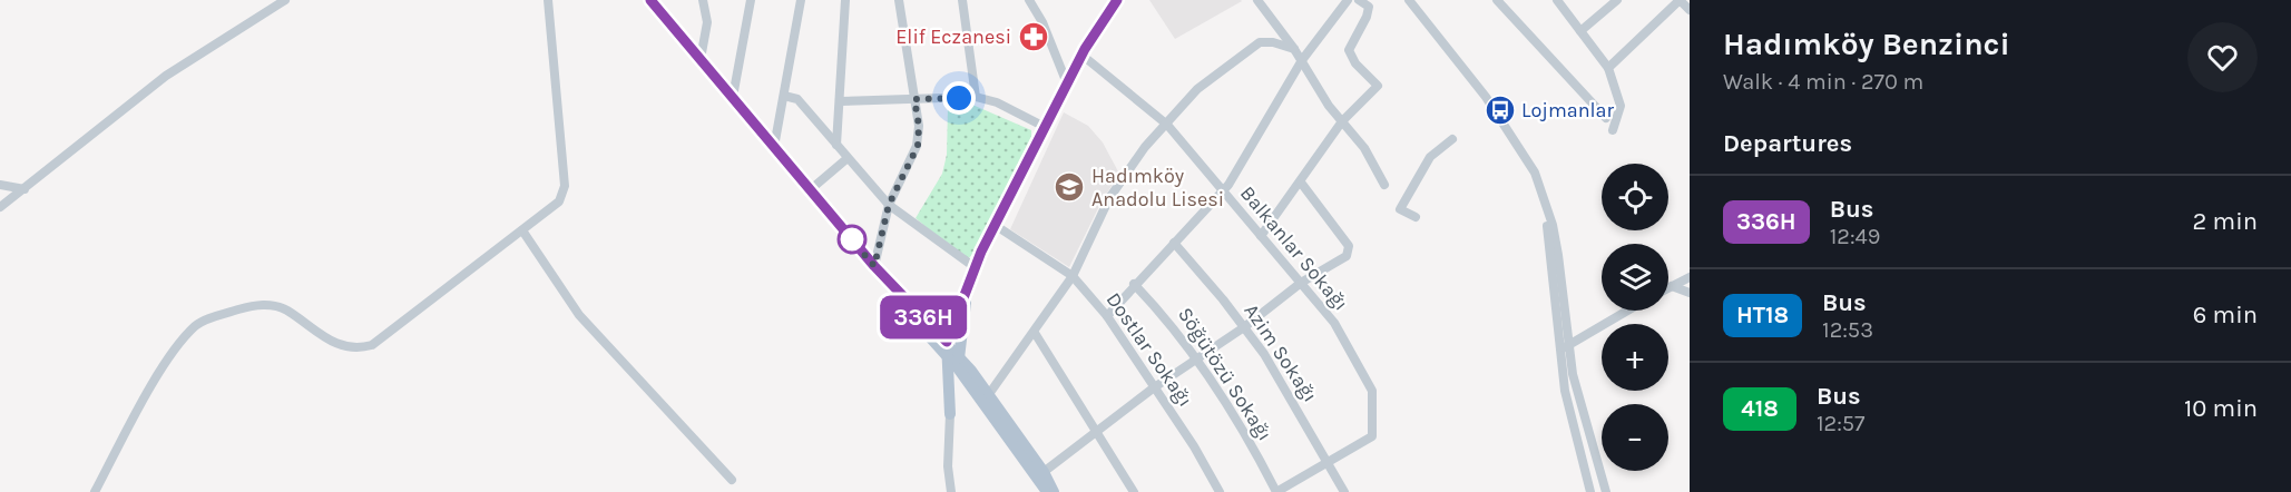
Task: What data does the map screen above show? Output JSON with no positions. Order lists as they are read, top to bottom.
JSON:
{
  "streets": {
    "street": [
      "Balkanlar Sokağı",
      "Dostlar Sokağı",
      "Azim Sokağı",
      "Söğütözü Sokağı"
    ]
  },
  "crossings": [
    ["Balkanlar Sokağı", "Azim Sokağı"]
  ],
  "places": {
    "pharmacy": ["Elif Eczanesi"],
    "bus stop": ["Lojmanlar"],
    "school or university": ["Hadımköy Anadolu Lisesi"]
  },
  "lines": ["bus line 336H"],
  "page": {
    "on_map": "336H",
    "heading": [
      ["Hadımköy Benzinci", "Walk · 4 min · 270 m"],
      "Departures"
    ],
    "map_buttons": ["+", "−"],
    "list": [
      {
        "mark": "336H",
        "name": "Bus",
        "note": "12:49",
        "value": "2 min"
      },
      {
        "mark": "HT18",
        "name": "Bus",
        "note": "12:53",
        "value": "6 min"
      },
      {
        "mark": "418",
        "name": "Bus",
        "note": "12:57",
        "value": "10 min"
      }
    ]
  }
}
